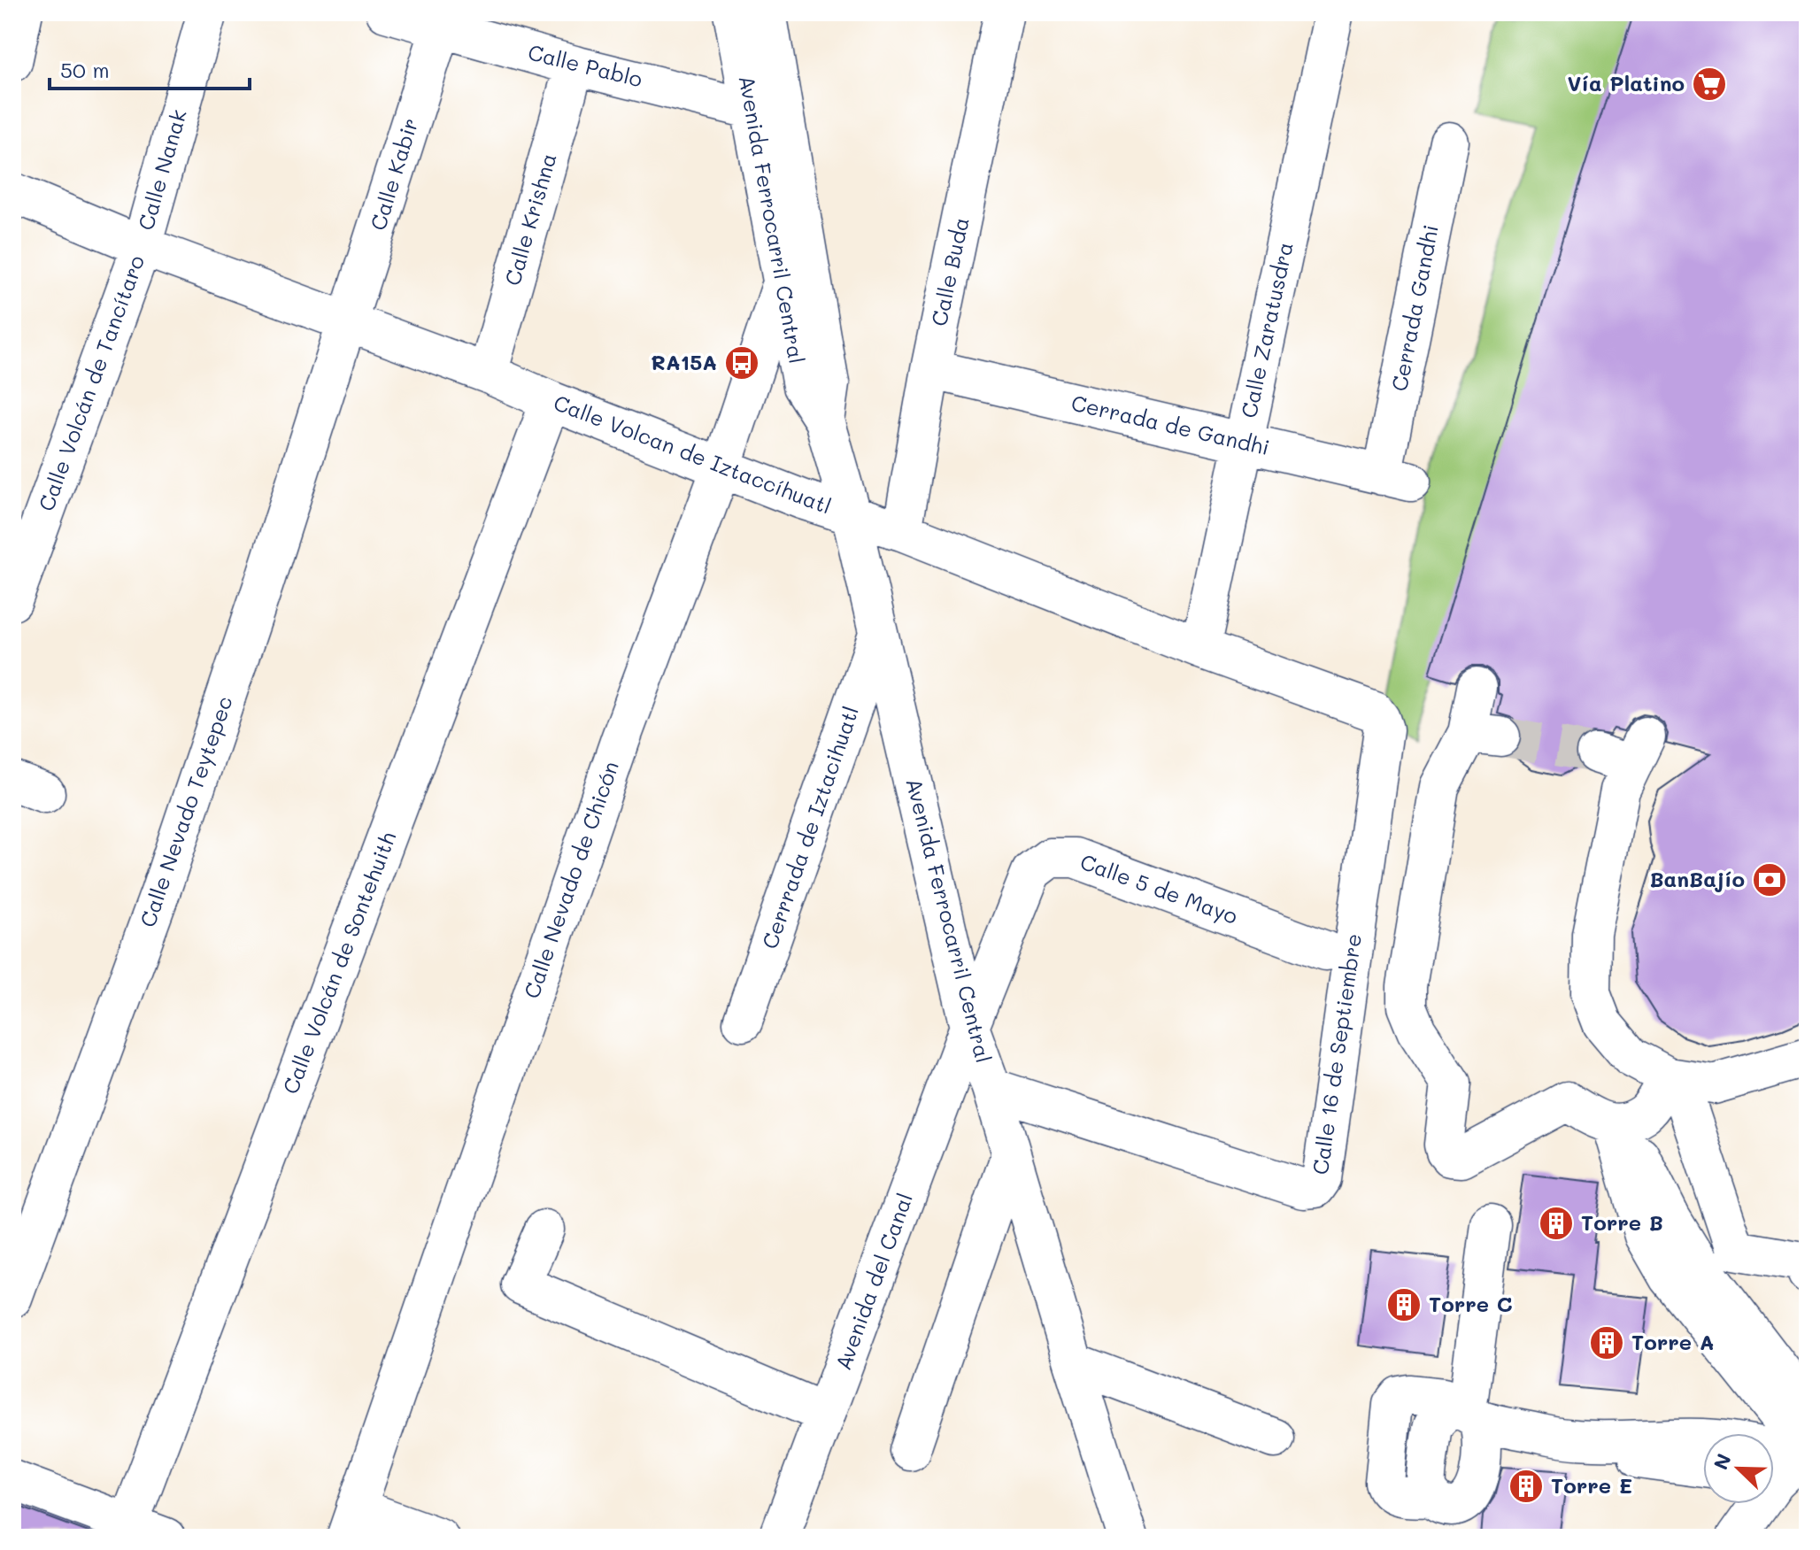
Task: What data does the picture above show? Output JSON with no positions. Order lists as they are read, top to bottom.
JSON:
{
  "streets": {
    "street": [
      "Calle Pablo",
      "Calle Nanak",
      "Calle Kabir",
      "Calle Krishna",
      "Avenida Ferrocarril Central",
      "Calle Buda",
      "Cerrada Gandhi",
      "Calle Zaratusdra",
      "Calle Volcán de Tancítaro",
      "Cerrada de Gandhi",
      "Calle Volcan de Iztaccíhuatl",
      "Calle Nevado Teytepec",
      "Cerrrada de Iztacihuatl",
      "Calle Nevado de Chicón",
      "Calle 5 de Mayo",
      "Calle Volcán de Sontehuith",
      "Calle 16 de Septiembre",
      "Avenida del Canal"
    ]
  },
  "crossings": [
    ["Calle Pablo", "Calle Kabir"],
    ["Calle Pablo", "Calle Krishna"],
    ["Calle Pablo", "Avenida Ferrocarril Central"],
    ["Calle Nanak", "Calle Volcán de Tancítaro"],
    ["Calle Nanak", "Calle Volcan de Iztaccíhuatl"],
    ["Calle Kabir", "Calle Volcan de Iztaccíhuatl"],
    ["Calle Kabir", "Calle Nevado Teytepec"],
    ["Calle Krishna", "Calle Volcan de Iztaccíhuatl"],
    ["Avenida Ferrocarril Central", "Calle Volcan de Iztaccíhuatl"],
    ["Avenida Ferrocarril Central", "Cerrrada de Iztacihuatl"],
    ["Avenida Ferrocarril Central", "Calle Nevado de Chicón"],
    ["Avenida Ferrocarril Central", "Calle 5 de Mayo"],
    ["Avenida Ferrocarril Central", "Calle 16 de Septiembre"],
    ["Avenida Ferrocarril Central", "Avenida del Canal"],
    ["Calle Buda", "Cerrada de Gandhi"],
    ["Calle Buda", "Calle Volcan de Iztaccíhuatl"],
    ["Cerrada Gandhi", "Cerrada de Gandhi"],
    ["Calle Zaratusdra", "Cerrada de Gandhi"],
    ["Calle Zaratusdra", "Calle Volcan de Iztaccíhuatl"],
    ["Calle Volcán de Tancítaro", "Calle Volcan de Iztaccíhuatl"],
    ["Calle Volcan de Iztaccíhuatl", "Calle Nevado Teytepec"],
    ["Calle Volcan de Iztaccíhuatl", "Calle Nevado de Chicón"],
    ["Calle Volcan de Iztaccíhuatl", "Calle Volcán de Sontehuith"],
    ["Calle Volcan de Iztaccíhuatl", "Calle 16 de Septiembre"],
    ["Calle 5 de Mayo", "Avenida del Canal"]
  ],
  "places": {
    "supermarket": ["Vía Platino"],
    "bus stop": ["RA15A"],
    "bank": ["BanBajío"],
    "building": [
      "Torre B",
      "Torre C",
      "Torre A",
      "Torre E"
    ]
  },
  "scale_bar": "50 m",
  "north": "top left"
}
